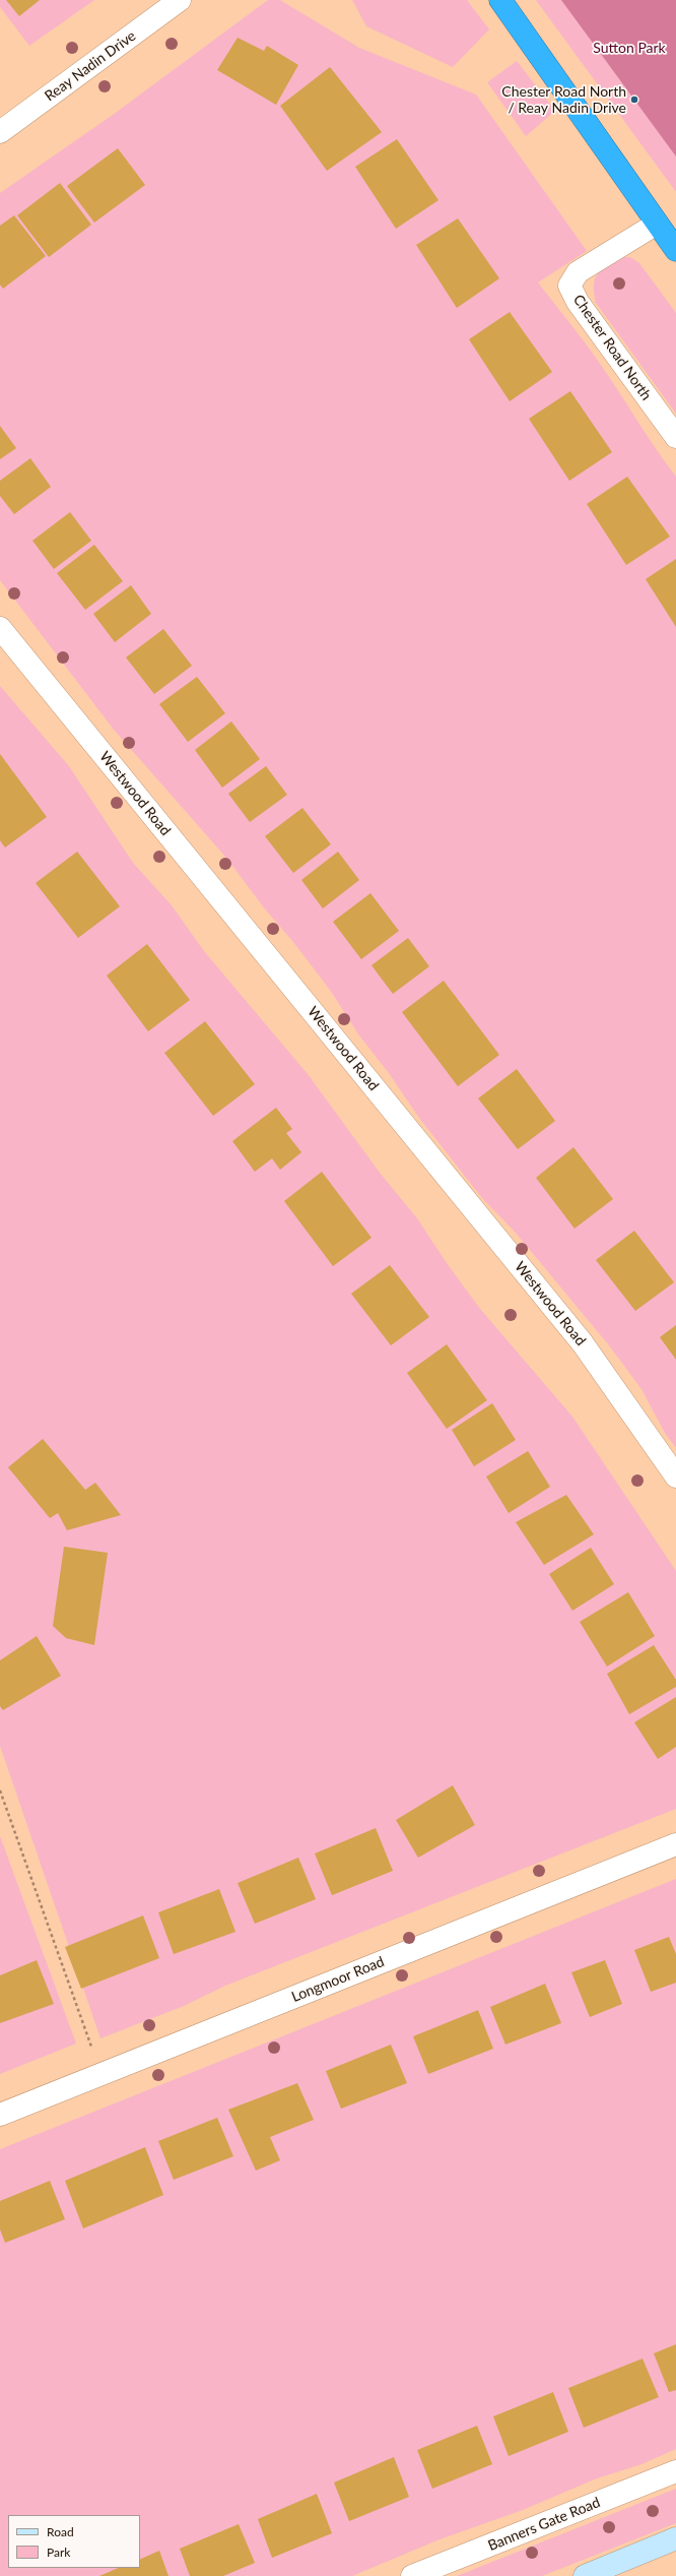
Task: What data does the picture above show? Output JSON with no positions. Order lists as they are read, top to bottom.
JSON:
{
  "streets": {
    "street": [
      "Reay Nadin Drive",
      "Chester Road North",
      "Westwood Road",
      "Longmoor Road",
      "Banners Gate Road"
    ]
  },
  "parks": ["Sutton Park"],
  "places": ["Chester Road North / Reay Nadin Drive"],
  "legend": ["Road", "Park"]
}
